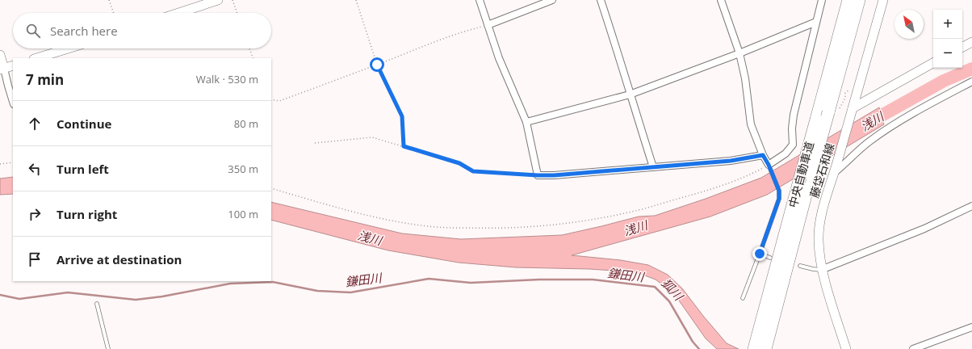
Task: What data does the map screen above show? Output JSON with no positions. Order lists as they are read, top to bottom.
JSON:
{
  "streets": {
    "highway": ["中央自動車道"],
    "main road": ["藤垈石和線"]
  },
  "water": ["浅川", "鎌田川", "狐川"],
  "north": "top left",
  "page": {
    "map_buttons": ["+", "−"],
    "search": "Search here",
    "heading": ["7 min", "Walk · 530 m"],
    "list": [
      ["Continue", "80 m"],
      ["Turn left", "350 m"],
      ["Turn right", "100 m"],
      "Arrive at destination"
    ]
  }
}
